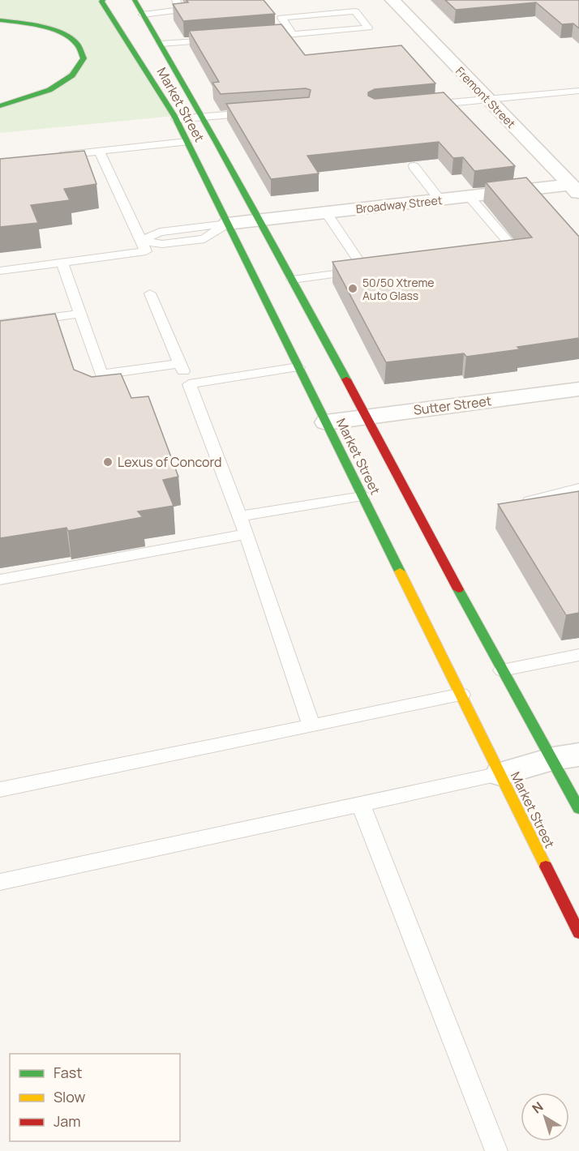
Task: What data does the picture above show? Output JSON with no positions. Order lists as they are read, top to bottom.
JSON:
{
  "streets": {
    "main road": ["Market Street"],
    "street": ["Fremont Street", "Broadway Street", "Sutter Street"]
  },
  "crossings": [
    ["Fremont Street", "Broadway Street"],
    ["Market Street", "Broadway Street"],
    ["Market Street", "Sutter Street"]
  ],
  "places": ["50/50 Xtreme Auto Glass", "Lexus of Concord"],
  "legend": ["Fast", "Slow", "Jam"],
  "north": "top left"
}
